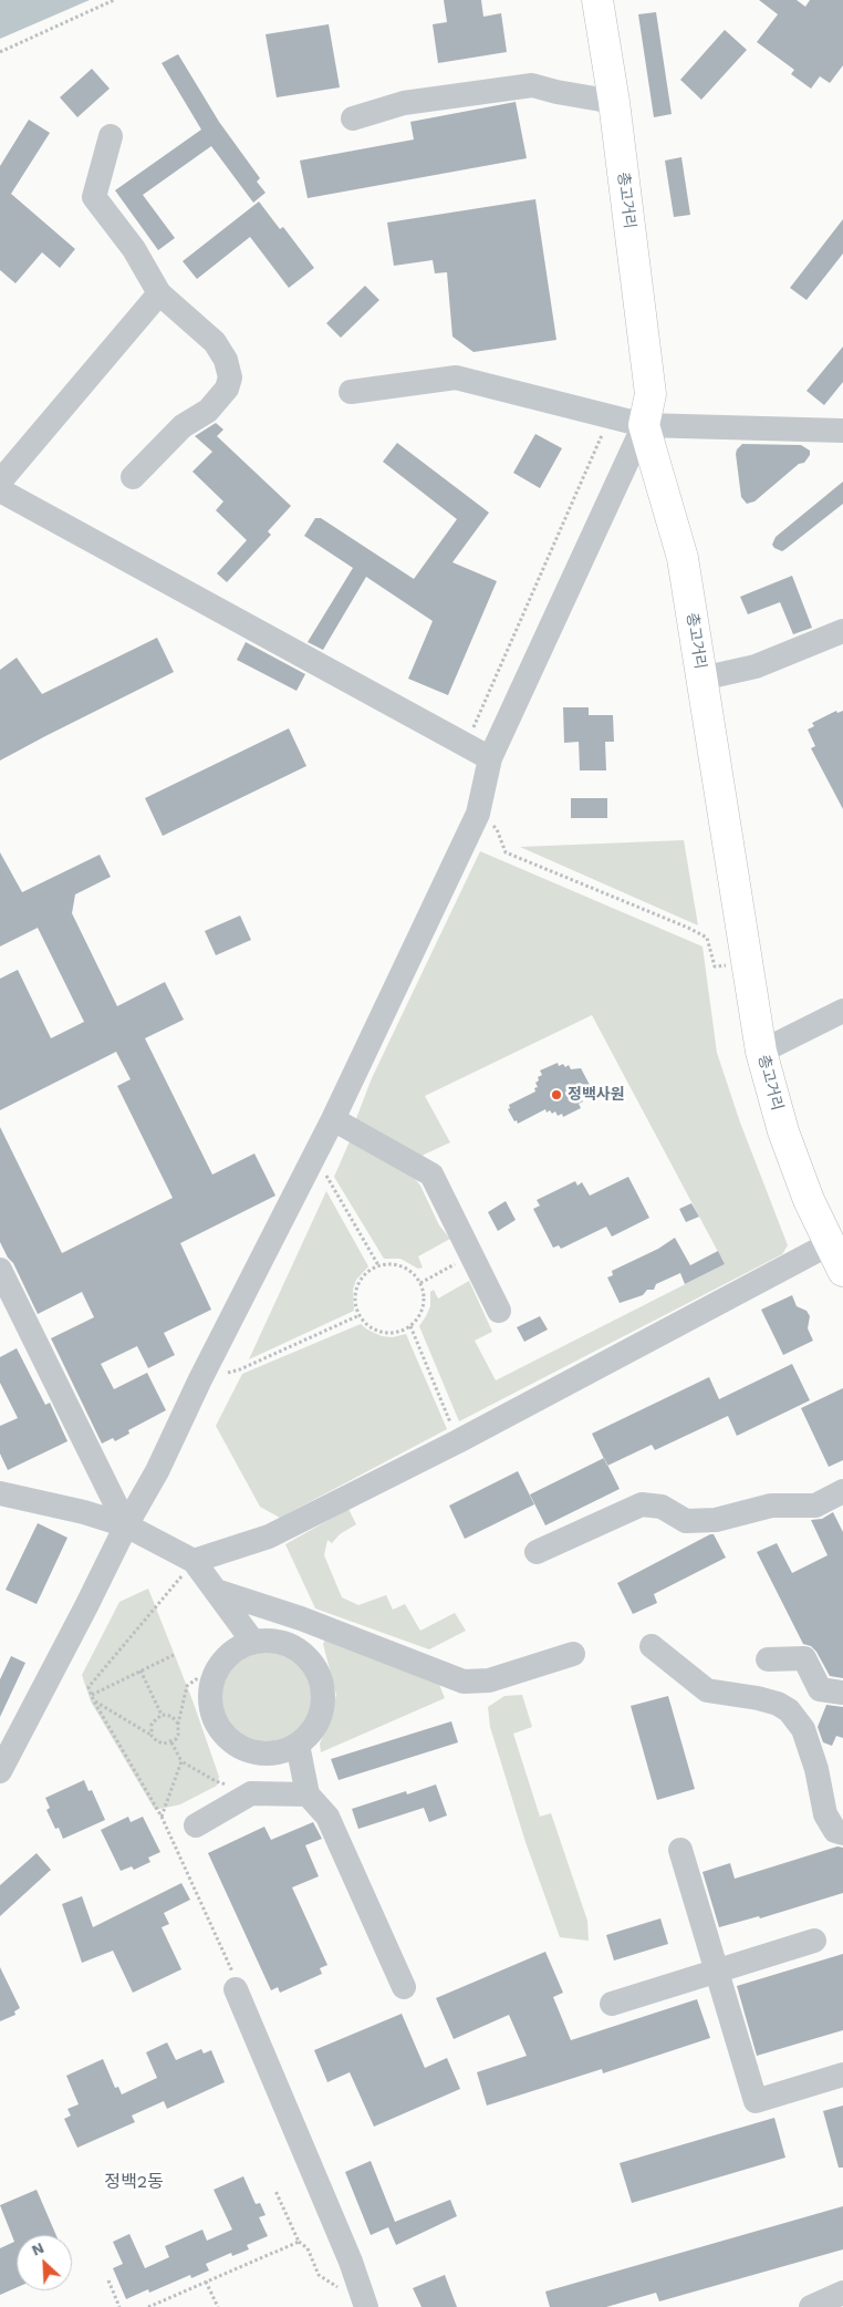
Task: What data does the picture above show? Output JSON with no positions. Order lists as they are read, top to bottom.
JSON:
{
  "streets": {
    "main road": ["총고거리"]
  },
  "districts": ["정백2동"],
  "places": ["정백사원"],
  "north": "top left"
}
